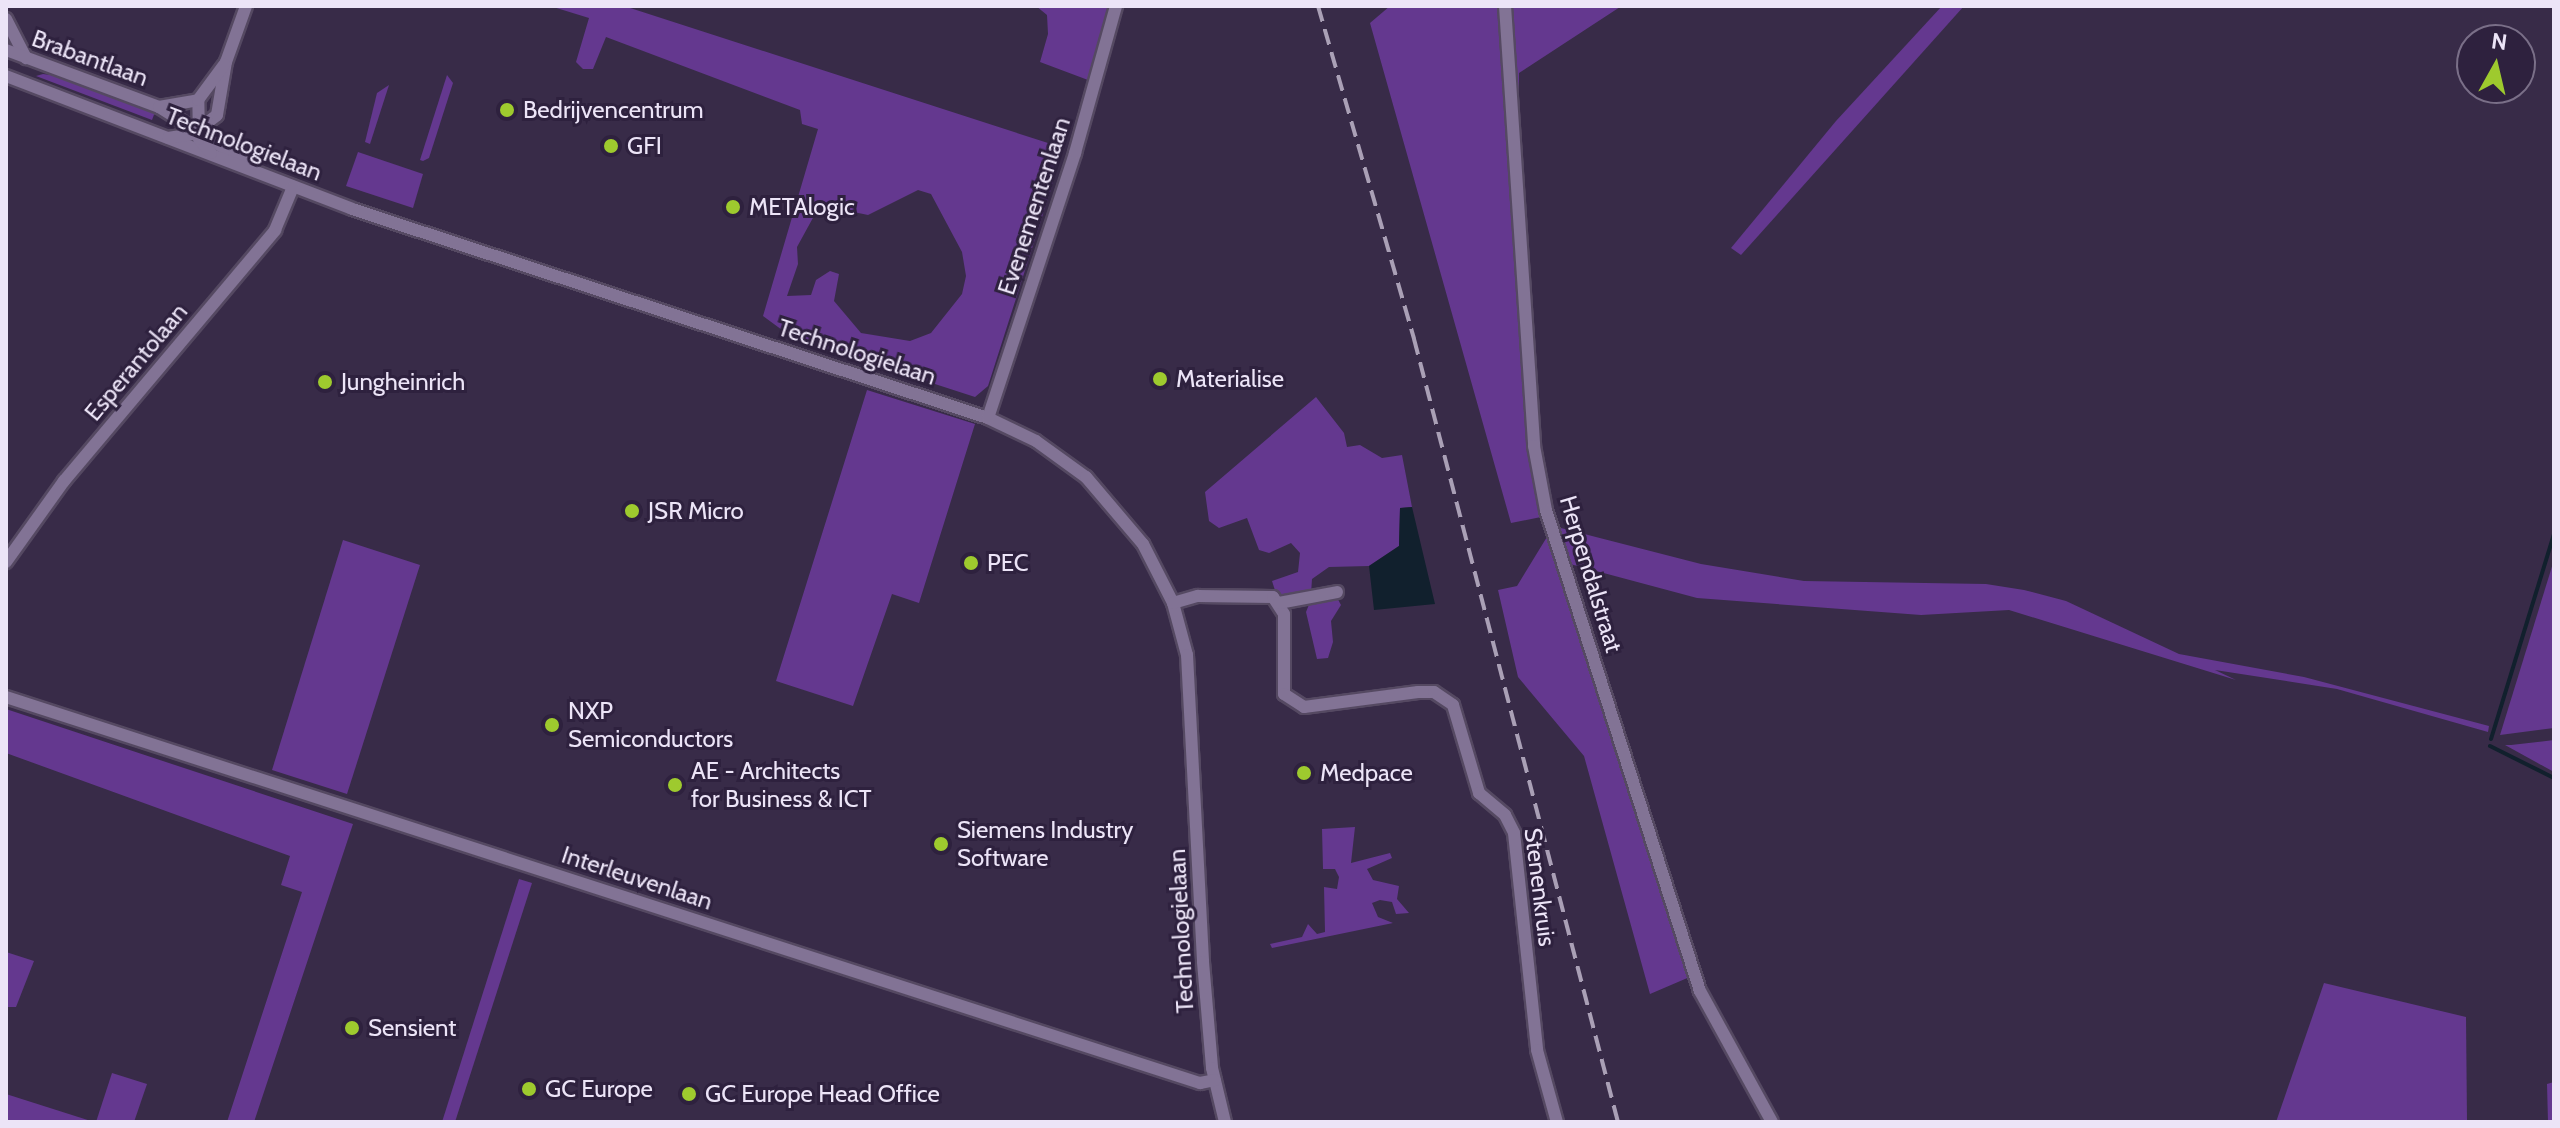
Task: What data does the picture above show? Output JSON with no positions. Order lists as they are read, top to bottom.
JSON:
{
  "streets": {
    "street": [
      "Brabantlaan",
      "Technologielaan",
      "Evenementenlaan",
      "Esperantolaan",
      "Herpendalstraat",
      "Interleuvenlaan",
      "Stenenkruis"
    ]
  },
  "crossings": [
    ["Brabantlaan", "Technologielaan"],
    ["Technologielaan", "Evenementenlaan"],
    ["Technologielaan", "Esperantolaan"],
    ["Technologielaan", "Interleuvenlaan"]
  ],
  "places": [
    "Bedrijvencentrum",
    "GFI",
    "METAlogic",
    "Materialise",
    "Jungheinrich",
    "JSR Micro",
    "PEC",
    "NXP Semiconductors",
    "Medpace",
    "AE - Architects for Business & ICT",
    "Siemens Industry Software",
    "Sensient",
    "GC Europe",
    "GC Europe Head Office"
  ],
  "north": "top"
}
